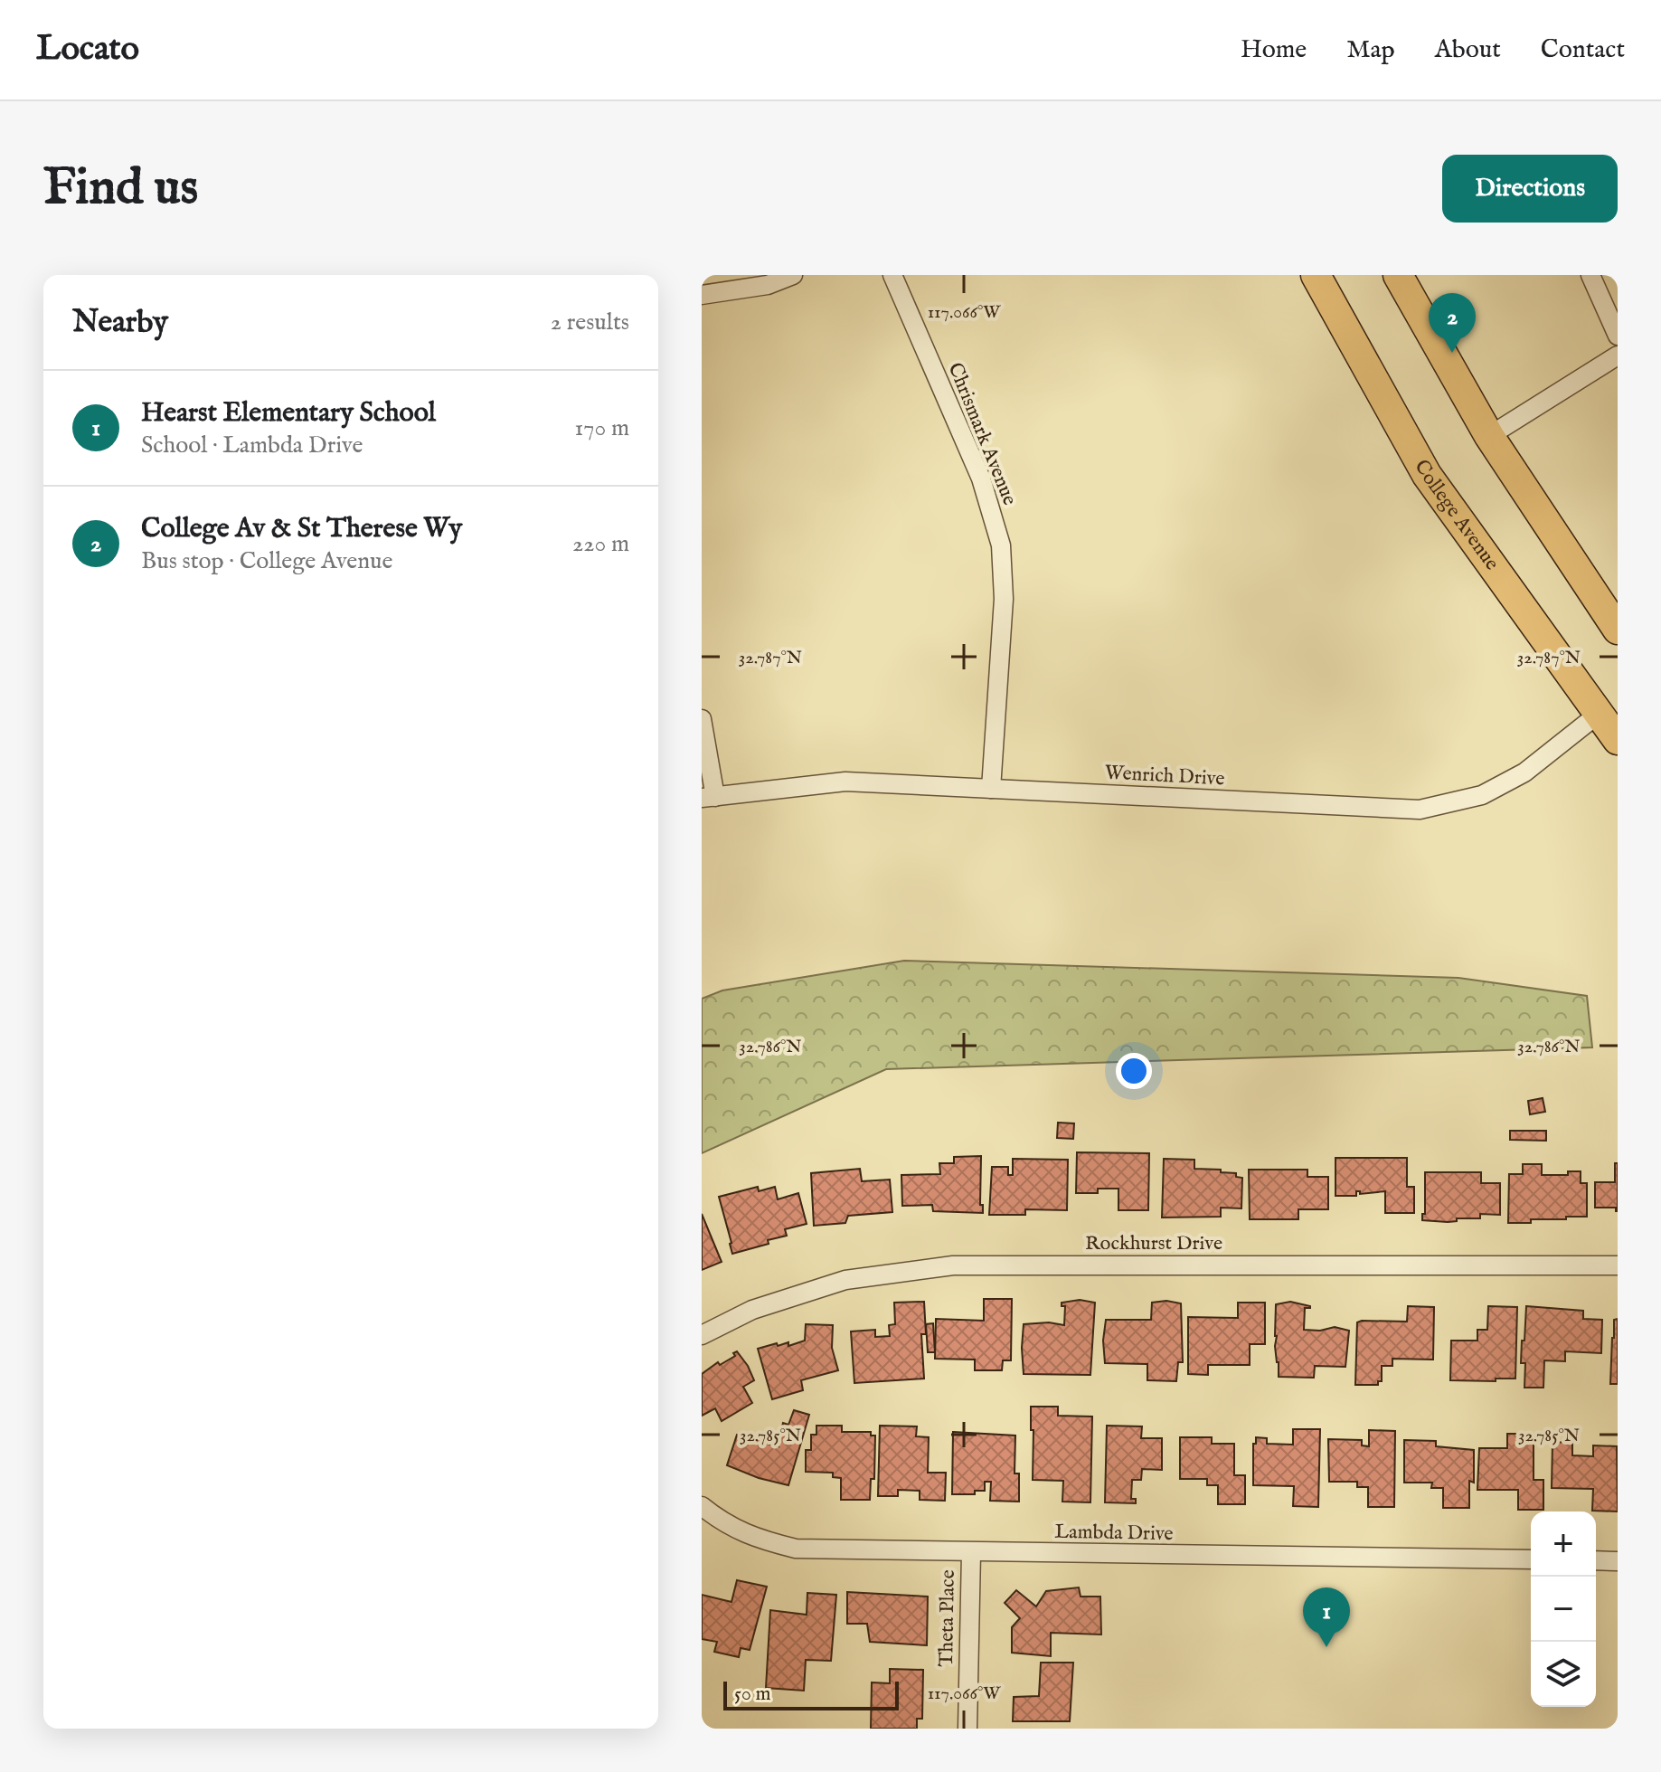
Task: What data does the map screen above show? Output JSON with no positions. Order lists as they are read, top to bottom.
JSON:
{
  "streets": {
    "main road": ["College Avenue"],
    "street": [
      "Chrismark Avenue",
      "Wenrich Drive",
      "Rockhurst Drive",
      "Lambda Drive",
      "Theta Place"
    ]
  },
  "crossings": [
    ["Chrismark Avenue", "Wenrich Drive"],
    ["College Avenue", "Wenrich Drive"],
    ["Lambda Drive", "Theta Place"]
  ],
  "scale_bar": "50 m",
  "page": {
    "header": "Locato",
    "nav": [
      "Home",
      "Map",
      "About",
      "Contact"
    ],
    "buttons": "Directions",
    "title": "Find us",
    "heading": ["Nearby", "2 results"],
    "pins": ["2", "1"],
    "list": [
      {
        "mark": "1",
        "name": "Hearst Elementary School",
        "note": "School · Lambda Drive",
        "value": "170 m"
      },
      {
        "mark": "2",
        "name": "College Av & St Therese Wy",
        "note": "Bus stop · College Avenue",
        "value": "220 m"
      }
    ],
    "map_buttons": ["+", "−"],
    "scale": "50 m"
  },
  "coordinates": [
    "117.066°W",
    "32.787°N",
    "32.786°N",
    "32.785°N"
  ]
}
